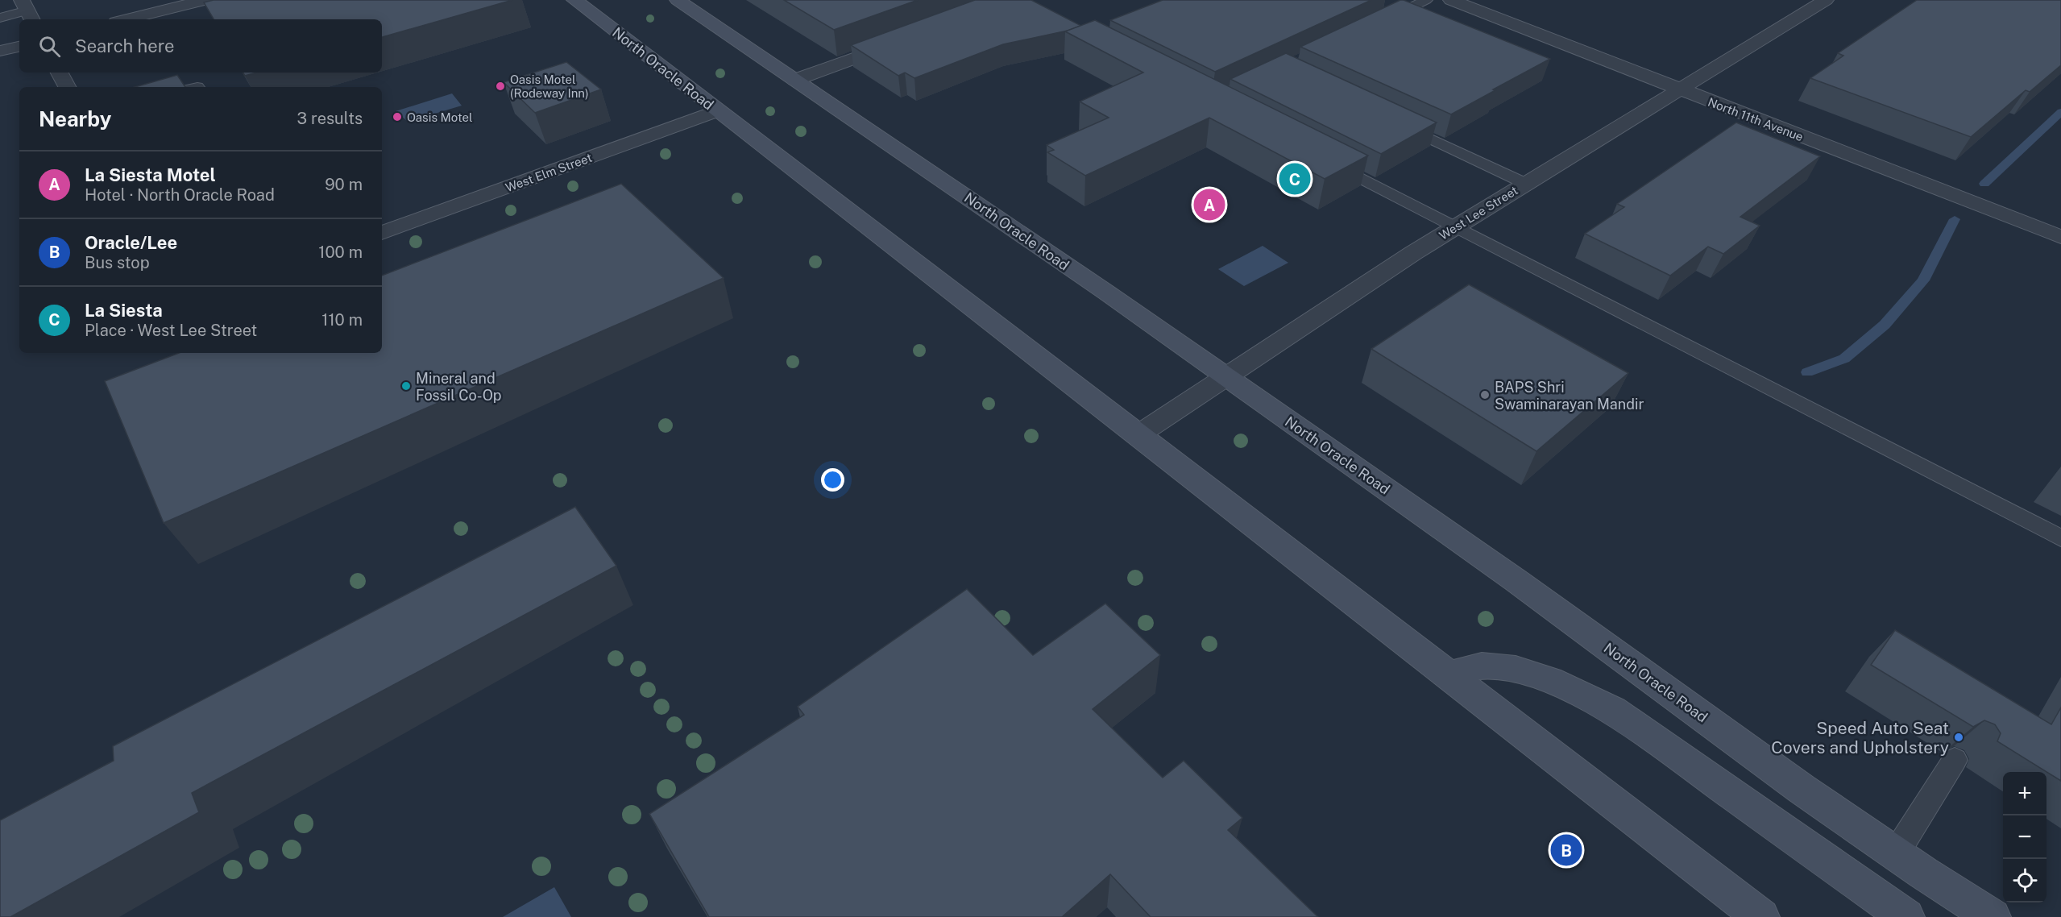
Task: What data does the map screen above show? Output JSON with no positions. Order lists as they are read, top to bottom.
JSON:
{
  "streets": {
    "main road": ["North Oracle Road"],
    "street": ["North 11th Avenue", "West Elm Street", "West Lee Street"]
  },
  "crossings": [
    ["North Oracle Road", "West Elm Street"],
    ["North Oracle Road", "West Lee Street"],
    ["North 11th Avenue", "West Lee Street"]
  ],
  "places": [
    "Oasis Motel (Rodeway Inn)",
    "Oasis Motel",
    "Mineral and Fossil Co-Op",
    "BAPS Shri Swaminarayan Mandir",
    "Speed Auto Seat Covers and Upholstery"
  ],
  "page": {
    "search": "Search here",
    "heading": ["Nearby", "3 results"],
    "list": [
      {
        "mark": "A",
        "name": "La Siesta Motel",
        "note": "Hotel · North Oracle Road",
        "value": "90 m"
      },
      {
        "mark": "B",
        "name": "Oracle/Lee",
        "note": "Bus stop",
        "value": "100 m"
      },
      {
        "mark": "C",
        "name": "La Siesta",
        "note": "Place · West Lee Street",
        "value": "110 m"
      }
    ],
    "pins": ["C", "A", "B"],
    "map_buttons": ["+", "−"]
  }
}
